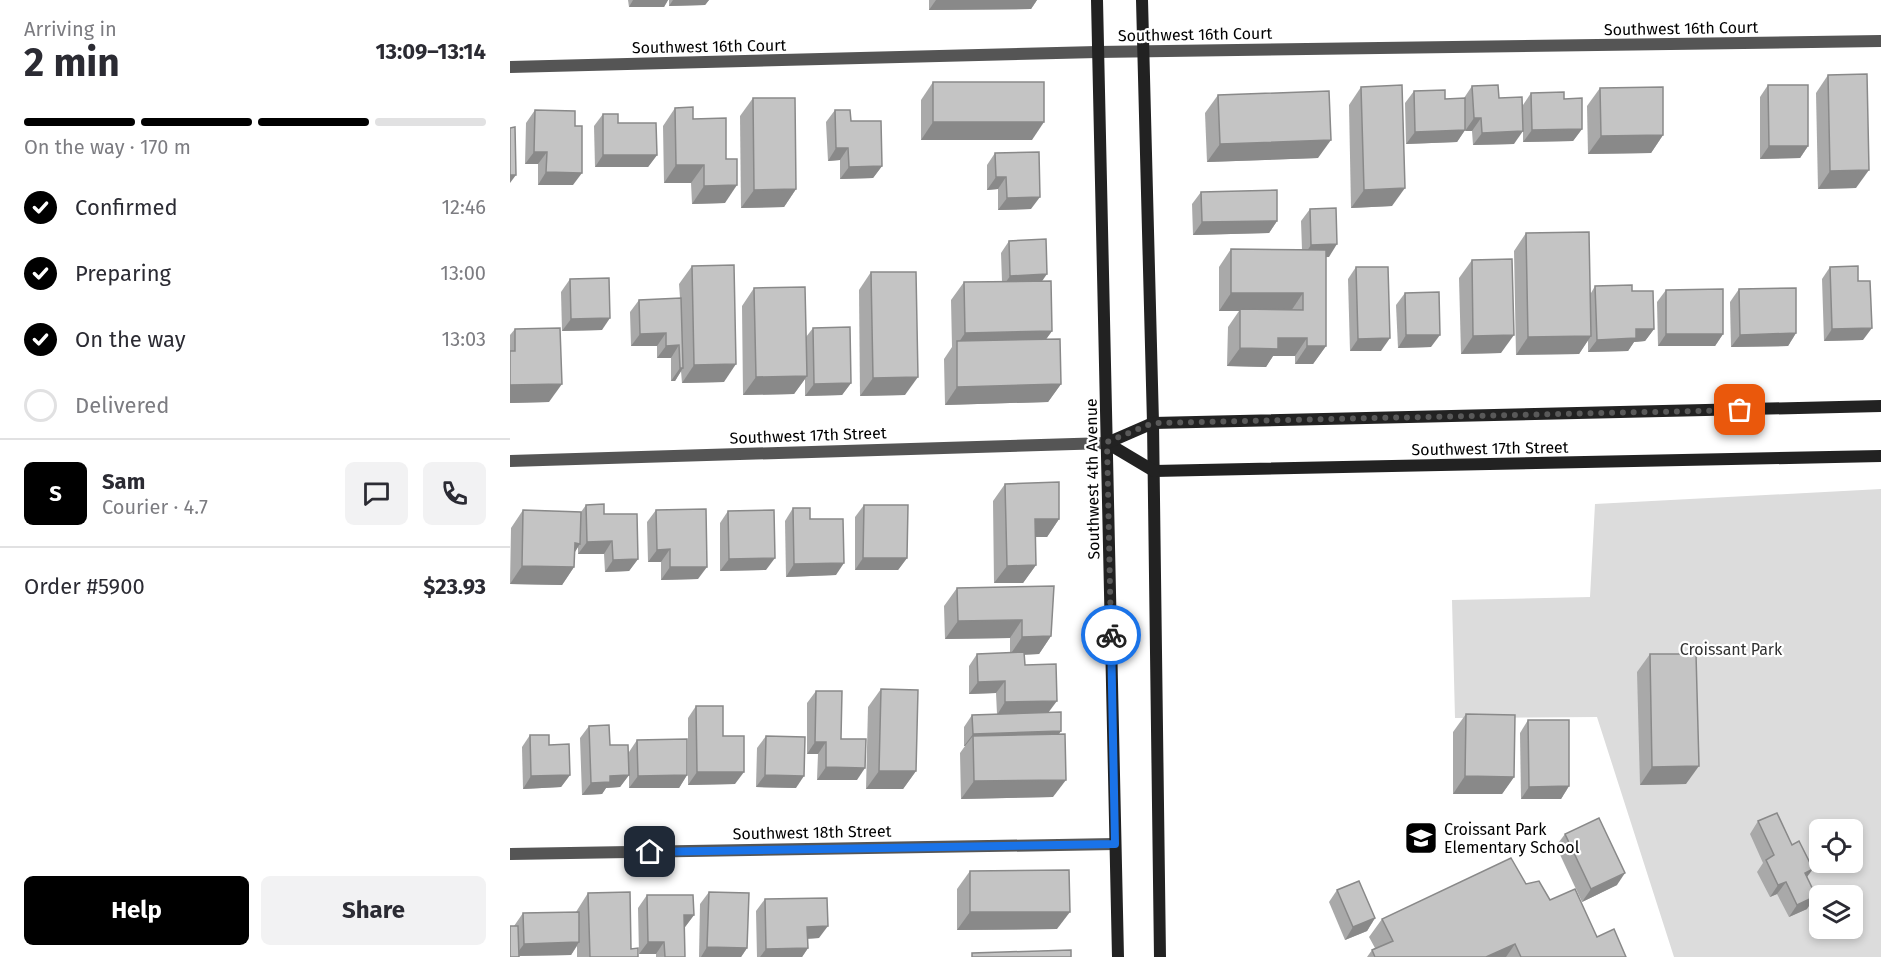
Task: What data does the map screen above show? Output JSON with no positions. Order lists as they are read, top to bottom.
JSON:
{
  "streets": {
    "main road": ["Southwest 17th Street", "Southwest 4th Avenue"],
    "street": ["Southwest 16th Court", "Southwest 18th Street"]
  },
  "crossings": [
    ["Southwest 16th Court", "Southwest 4th Avenue"],
    ["Southwest 17th Street", "Southwest 4th Avenue"],
    ["Southwest 4th Avenue", "Southwest 18th Street"]
  ],
  "parks": ["Croissant Park"],
  "places": {
    "school or university": ["Croissant Park Elementary School"]
  },
  "page": {
    "heading": ["2 min", "Arriving in", "13:09–13:14"],
    "panel": [
      "Sam",
      "Courier · 4.7",
      "Order #5900",
      "$23.93"
    ],
    "bar": "On the way · 170 m",
    "list": [
      ["Confirmed", "12:46"],
      ["Preparing", "13:00"],
      ["On the way", "13:03"],
      "Delivered"
    ],
    "round": "S",
    "buttons": ["Help", "Share"]
  }
}
